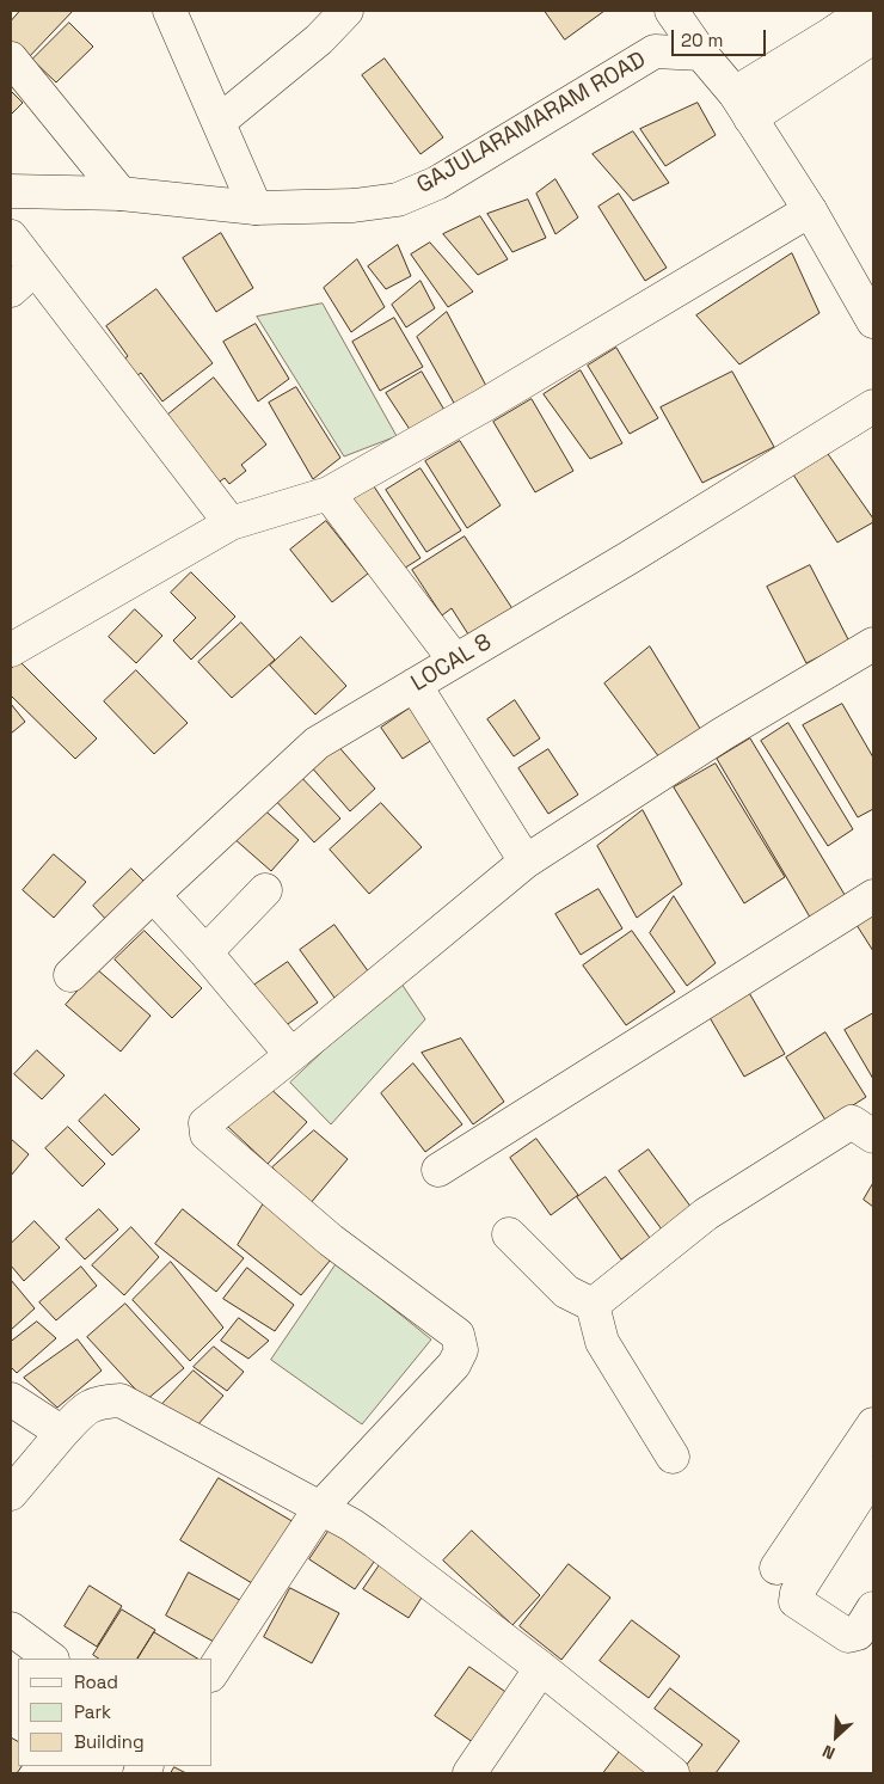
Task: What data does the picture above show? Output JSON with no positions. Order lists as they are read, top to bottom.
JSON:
{
  "streets": {
    "street": ["GAJULARAMARAM ROAD", "LOCAL 8"]
  },
  "legend": ["Road", "Park", "Building"],
  "scale_bar": "20 m",
  "north": "bottom left"
}
